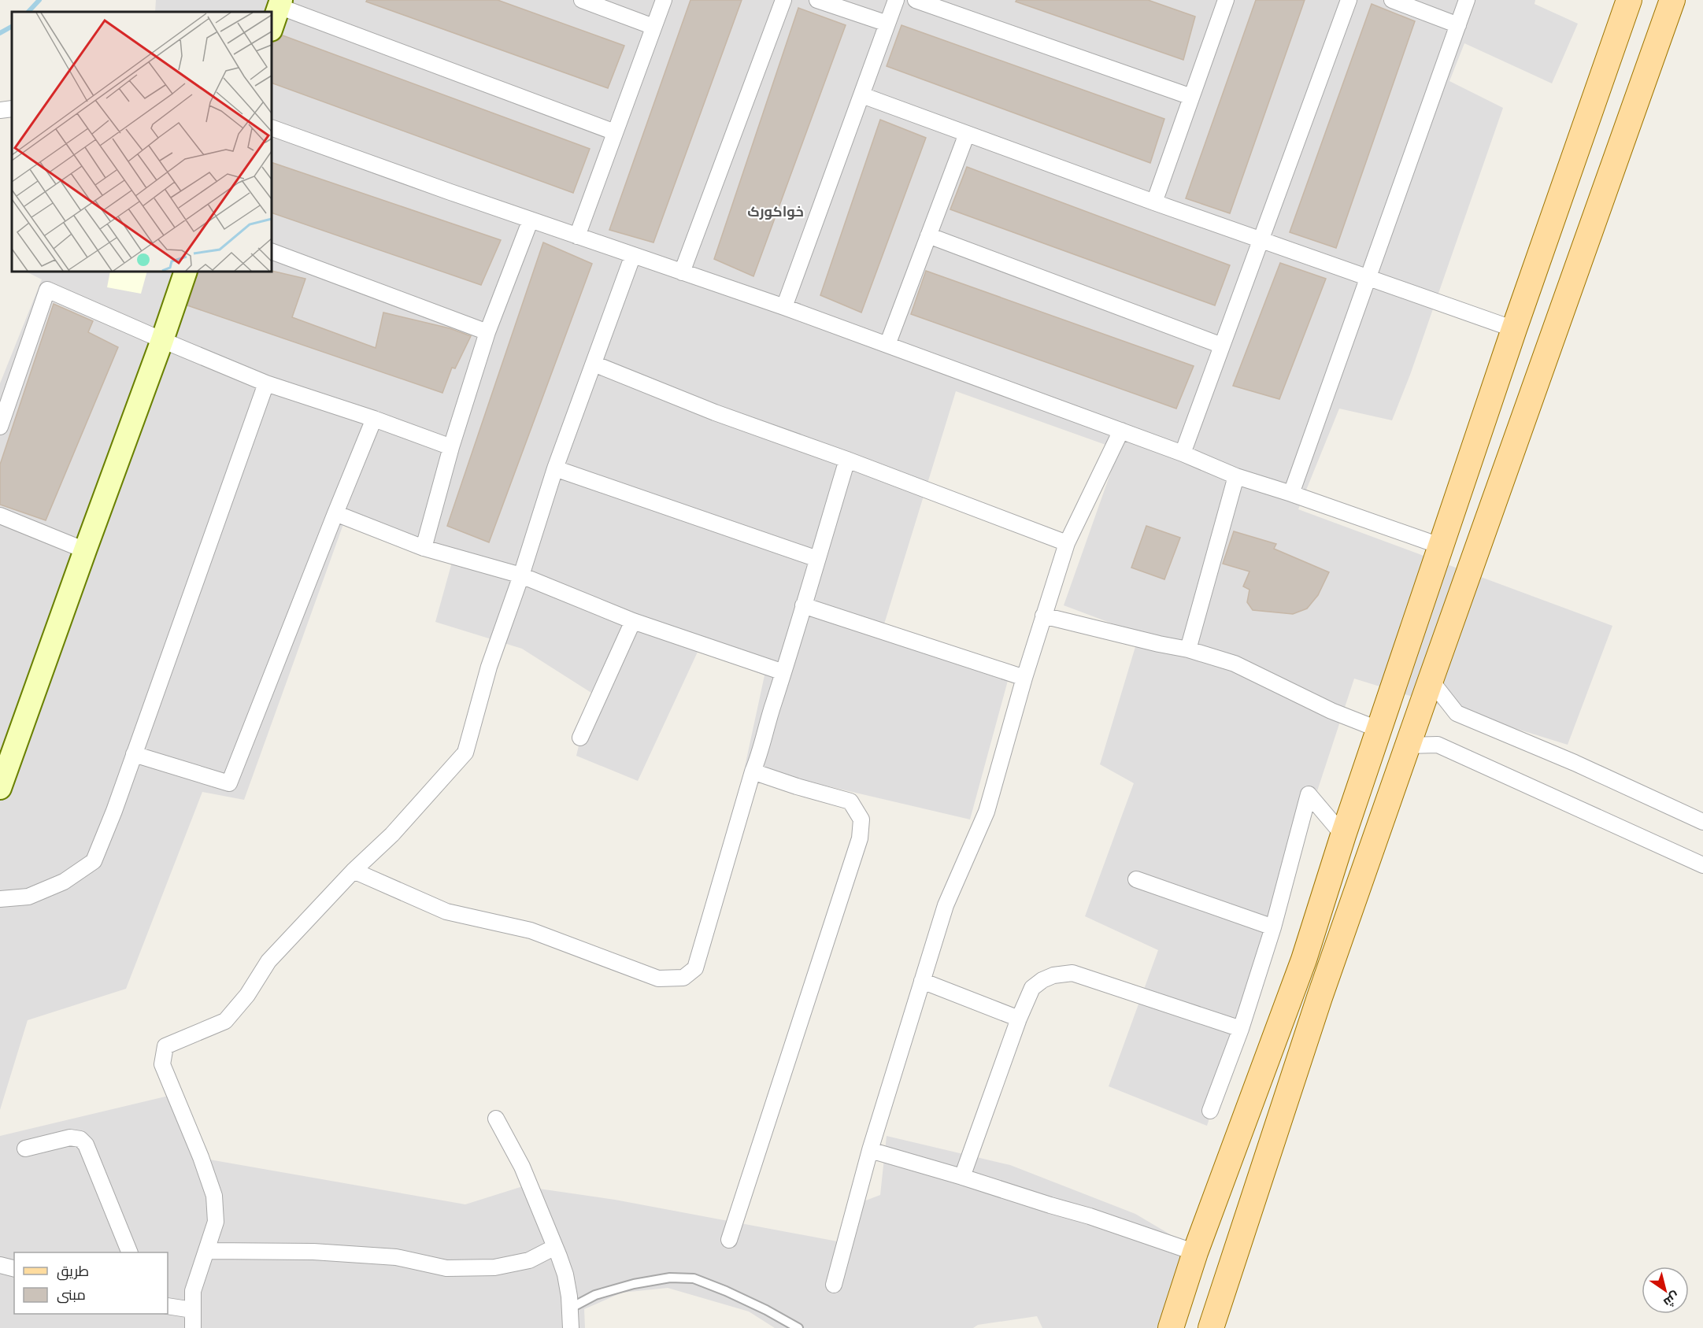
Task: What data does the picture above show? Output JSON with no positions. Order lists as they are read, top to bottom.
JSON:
{
  "districts": ["خواکورک"],
  "legend": ["طريق", "مبنى"],
  "north": "bottom right"
}
